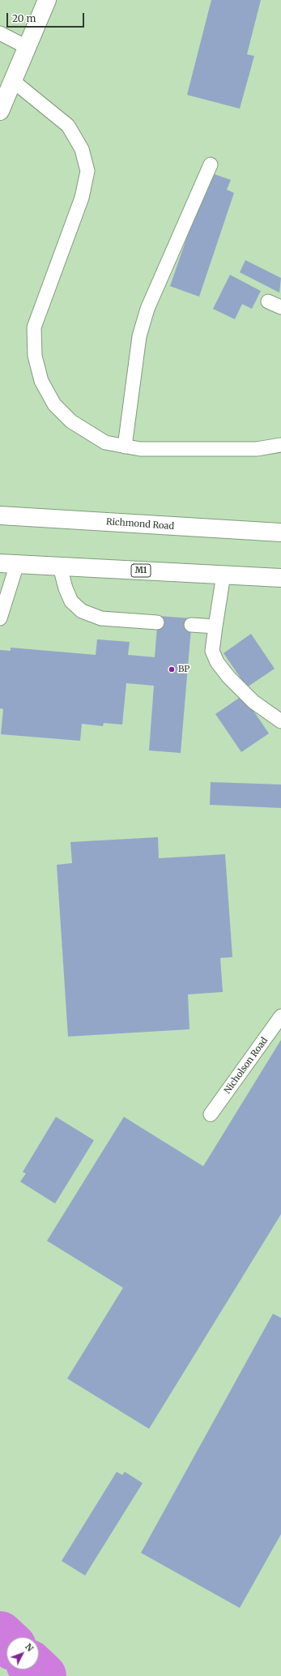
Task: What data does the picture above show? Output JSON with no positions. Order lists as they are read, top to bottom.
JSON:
{
  "streets": {
    "main road": ["Richmond Road", "M1"],
    "lane": ["Nicholson Road"]
  },
  "places": ["BP"],
  "scale_bar": "20 m",
  "north": "top right"
}
